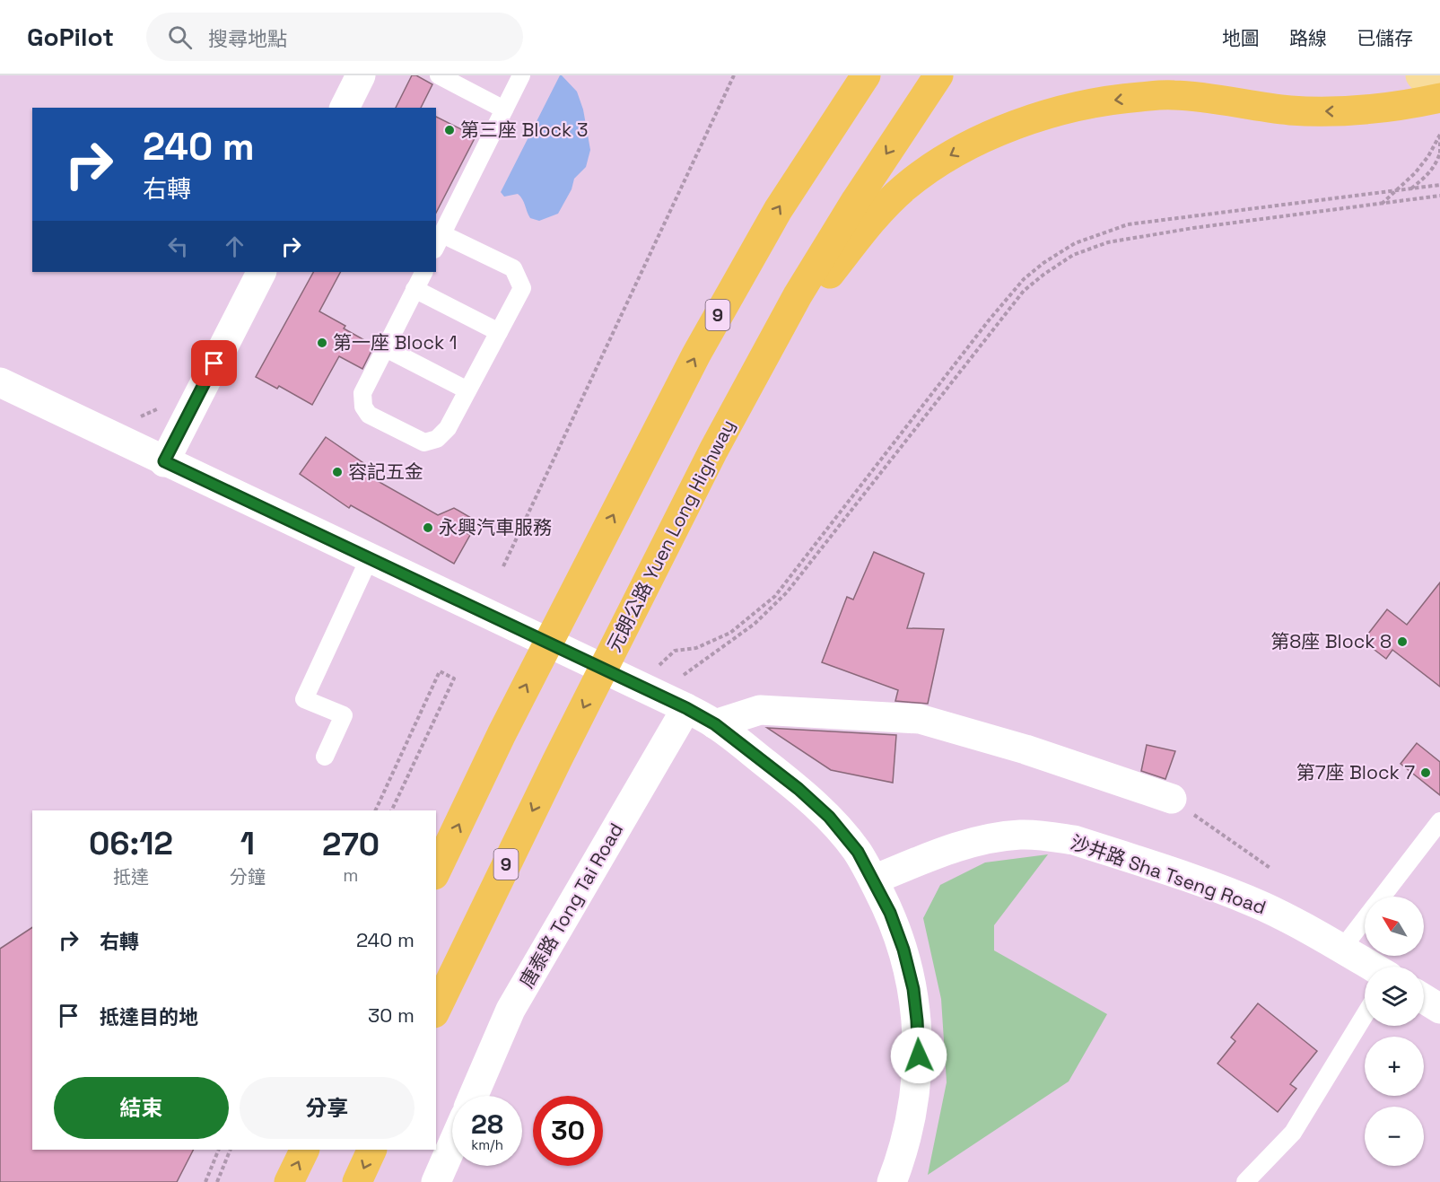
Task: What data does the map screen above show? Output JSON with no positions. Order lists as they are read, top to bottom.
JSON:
{
  "streets": {
    "highway": ["9", "元朗公路 Yuen Long Highway"],
    "street": ["沙井路 Sha Tseng Road", "唐泰路 Tong Tai Road"]
  },
  "places": [
    "第三座 Block 3",
    "第一座 Block 1",
    "容記五金",
    "永興汽車服務",
    "第8座 Block 8",
    "第7座 Block 7"
  ],
  "north": "top left",
  "page": {
    "header": "GoPilot",
    "search": "搜尋地點",
    "nav": ["地圖", "路線", "已儲存"],
    "turn": ["240 m", "右轉"],
    "eta": [
      "06:12",
      "抵達",
      "1",
      "分鐘",
      "270",
      "m"
    ],
    "map_buttons": ["+", "−"],
    "list": [
      {
        "name": "右轉",
        "value": "240 m"
      },
      {
        "name": "抵達目的地",
        "value": "30 m"
      }
    ],
    "buttons": ["結束", "分享"],
    "speed": "28 km/h",
    "limit": "30"
  }
}
